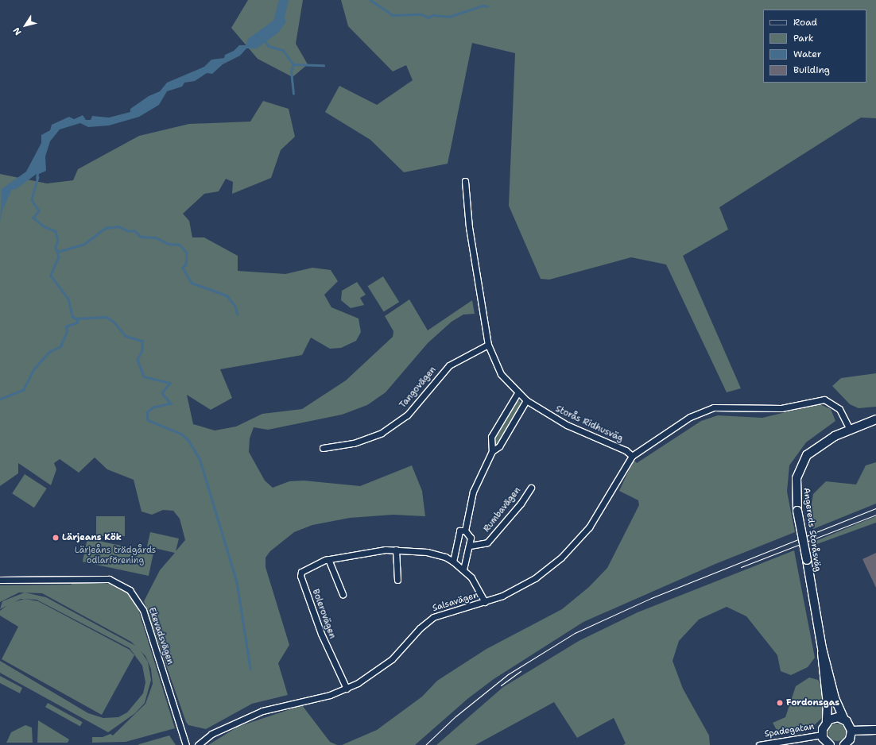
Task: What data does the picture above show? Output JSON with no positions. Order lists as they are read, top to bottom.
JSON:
{
  "streets": {
    "street": [
      "Tangovägen",
      "Storås Ridhusväg",
      "Rumbavägen",
      "Angereds Storåsväg",
      "Salsavägen",
      "Bolerovägen",
      "Ekevadsvägen",
      "Spadegatan"
    ]
  },
  "crossings": [
    ["Tangovägen", "Storås Ridhusväg"],
    ["Storås Ridhusväg", "Salsavägen"],
    ["Angereds Storåsväg", "Spadegatan"],
    ["Salsavägen", "Bolerovägen"]
  ],
  "parks": ["Lärjeåns trädgårds odlarförening"],
  "places": ["Lärjeans Kök", "Fordonsgas"],
  "legend": [
    "Road",
    "Park",
    "Water",
    "Building"
  ],
  "north": "bottom left"
}
